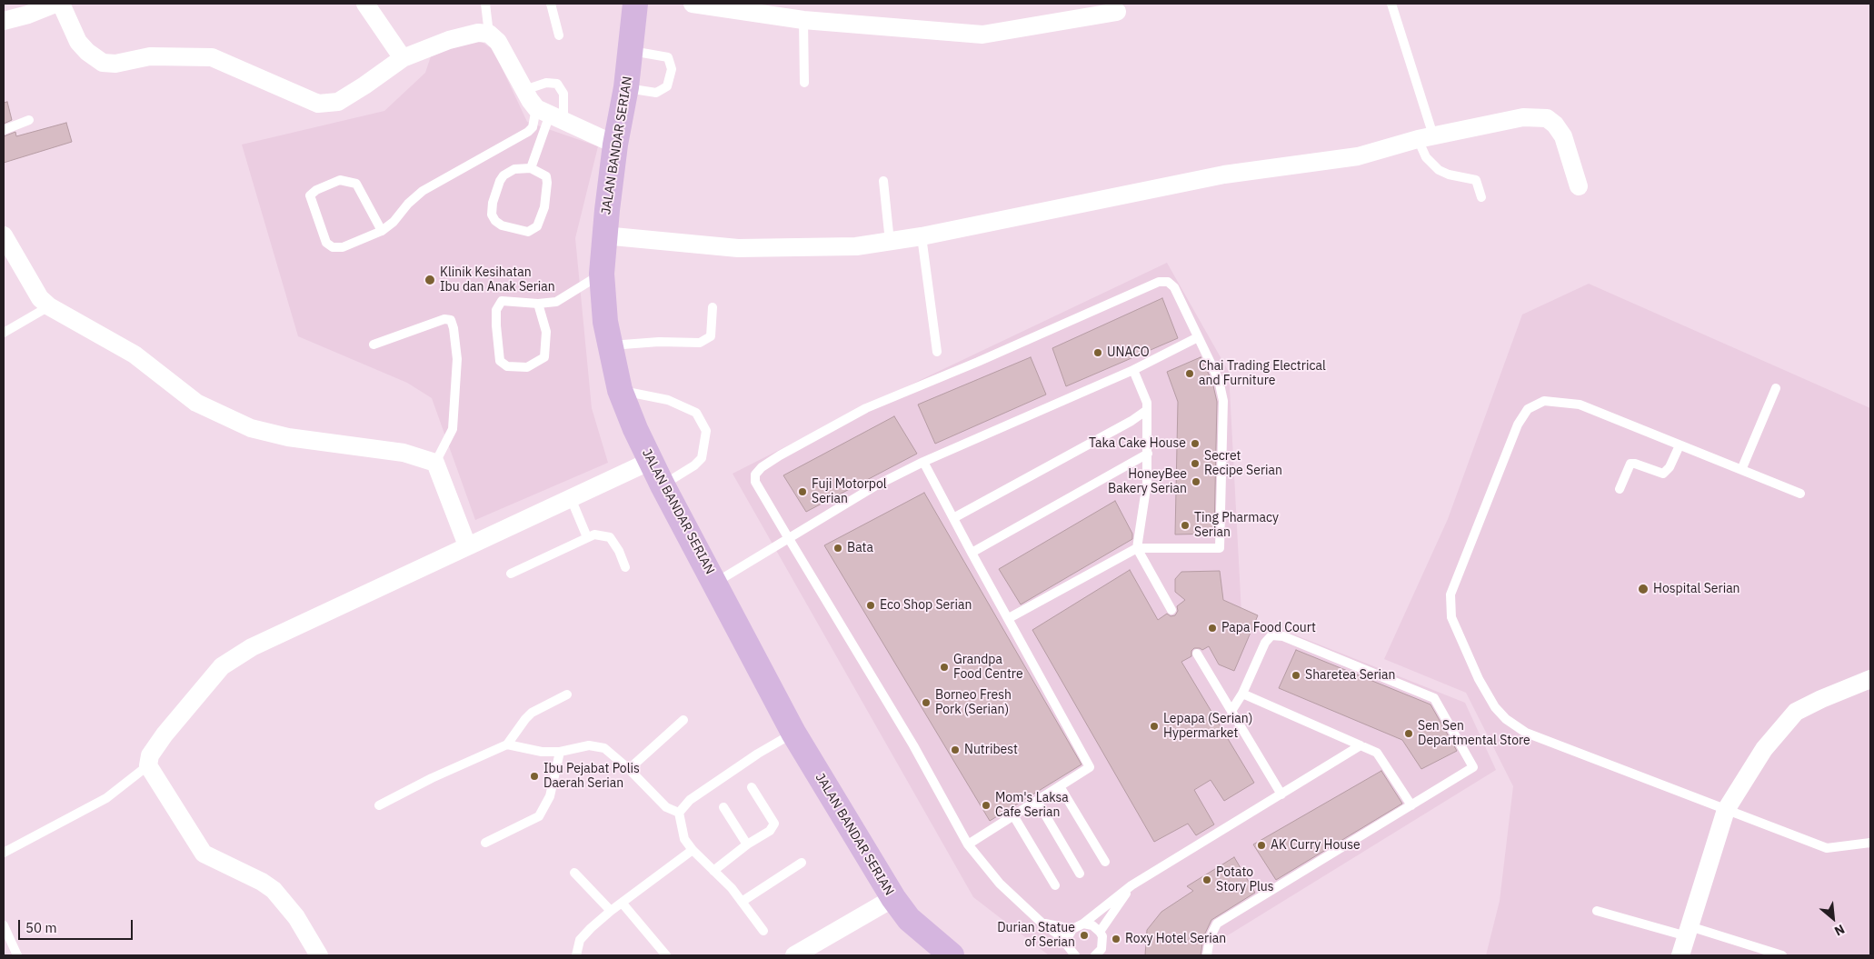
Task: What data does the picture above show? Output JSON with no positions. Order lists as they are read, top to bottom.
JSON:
{
  "streets": {
    "main road": ["JALAN BANDAR SERIAN"]
  },
  "places": [
    "Klinik Kesihatan Ibu dan Anak Serian",
    "UNACO",
    "Chai Trading Electrical and Furniture",
    "Taka Cake House",
    "Secret Recipe Serian",
    "HoneyBee Bakery Serian",
    "Fuji Motorpol Serian",
    "Ting Pharmacy Serian",
    "Bata",
    "Hospital Serian",
    "Eco Shop Serian",
    "Papa Food Court",
    "Grandpa Food Centre",
    "Sharetea Serian",
    "Borneo Fresh Pork (Serian)",
    "Lepapa (Serian) Hypermarket",
    "Sen Sen Departmental Store",
    "Nutribest",
    "Ibu Pejabat Polis Daerah Serian",
    "Mom's Laksa Cafe Serian",
    "AK Curry House",
    "Potato Story Plus",
    "Durian Statue of Serian",
    "Roxy Hotel Serian"
  ],
  "scale_bar": "50 m",
  "north": "bottom right"
}
